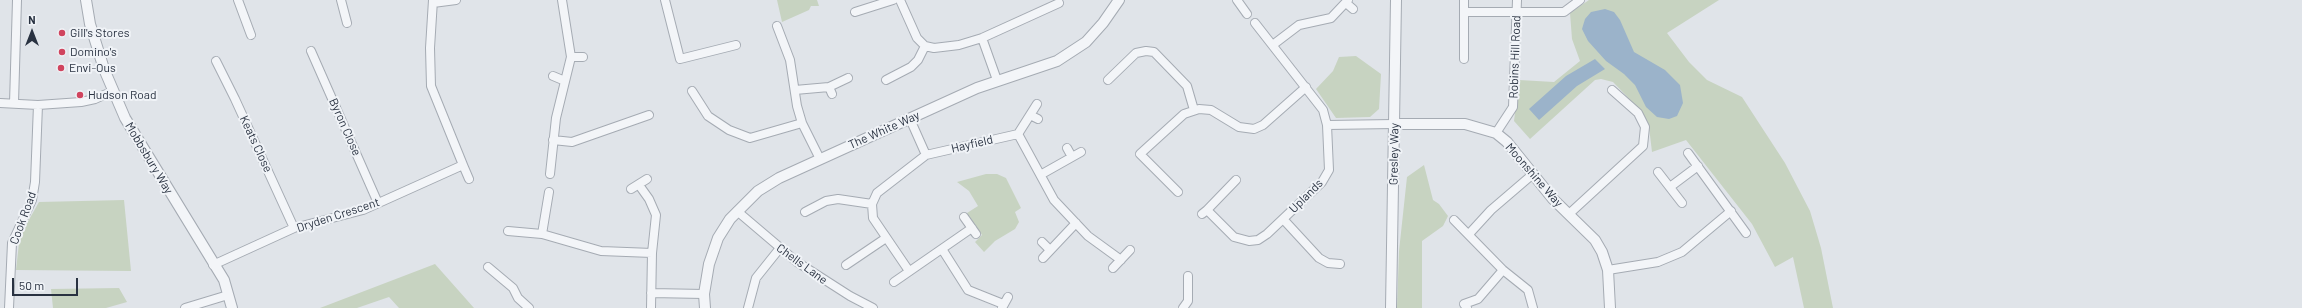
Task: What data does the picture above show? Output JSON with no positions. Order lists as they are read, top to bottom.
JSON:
{
  "streets": {
    "street": [
      "Robins Hill Road",
      "Byron Close",
      "The White Way",
      "Keats Close",
      "Hayfield",
      "Gresley Way",
      "Mobbsbury Way",
      "Moonshine Way",
      "Uplands",
      "Dryden Crescent",
      "Cook Road",
      "Chells Lane"
    ]
  },
  "crossings": [
    ["Robins Hill Road", "Moonshine Way"],
    ["Byron Close", "Dryden Crescent"],
    ["The White Way", "Chells Lane"],
    ["Keats Close", "Dryden Crescent"],
    ["Gresley Way", "Moonshine Way"],
    ["Mobbsbury Way", "Dryden Crescent"]
  ],
  "places": [
    "Gill's Stores",
    "Domino's",
    "Envi-Ous",
    "Hudson Road"
  ],
  "scale_bar": "50 m",
  "north": "top"
}
